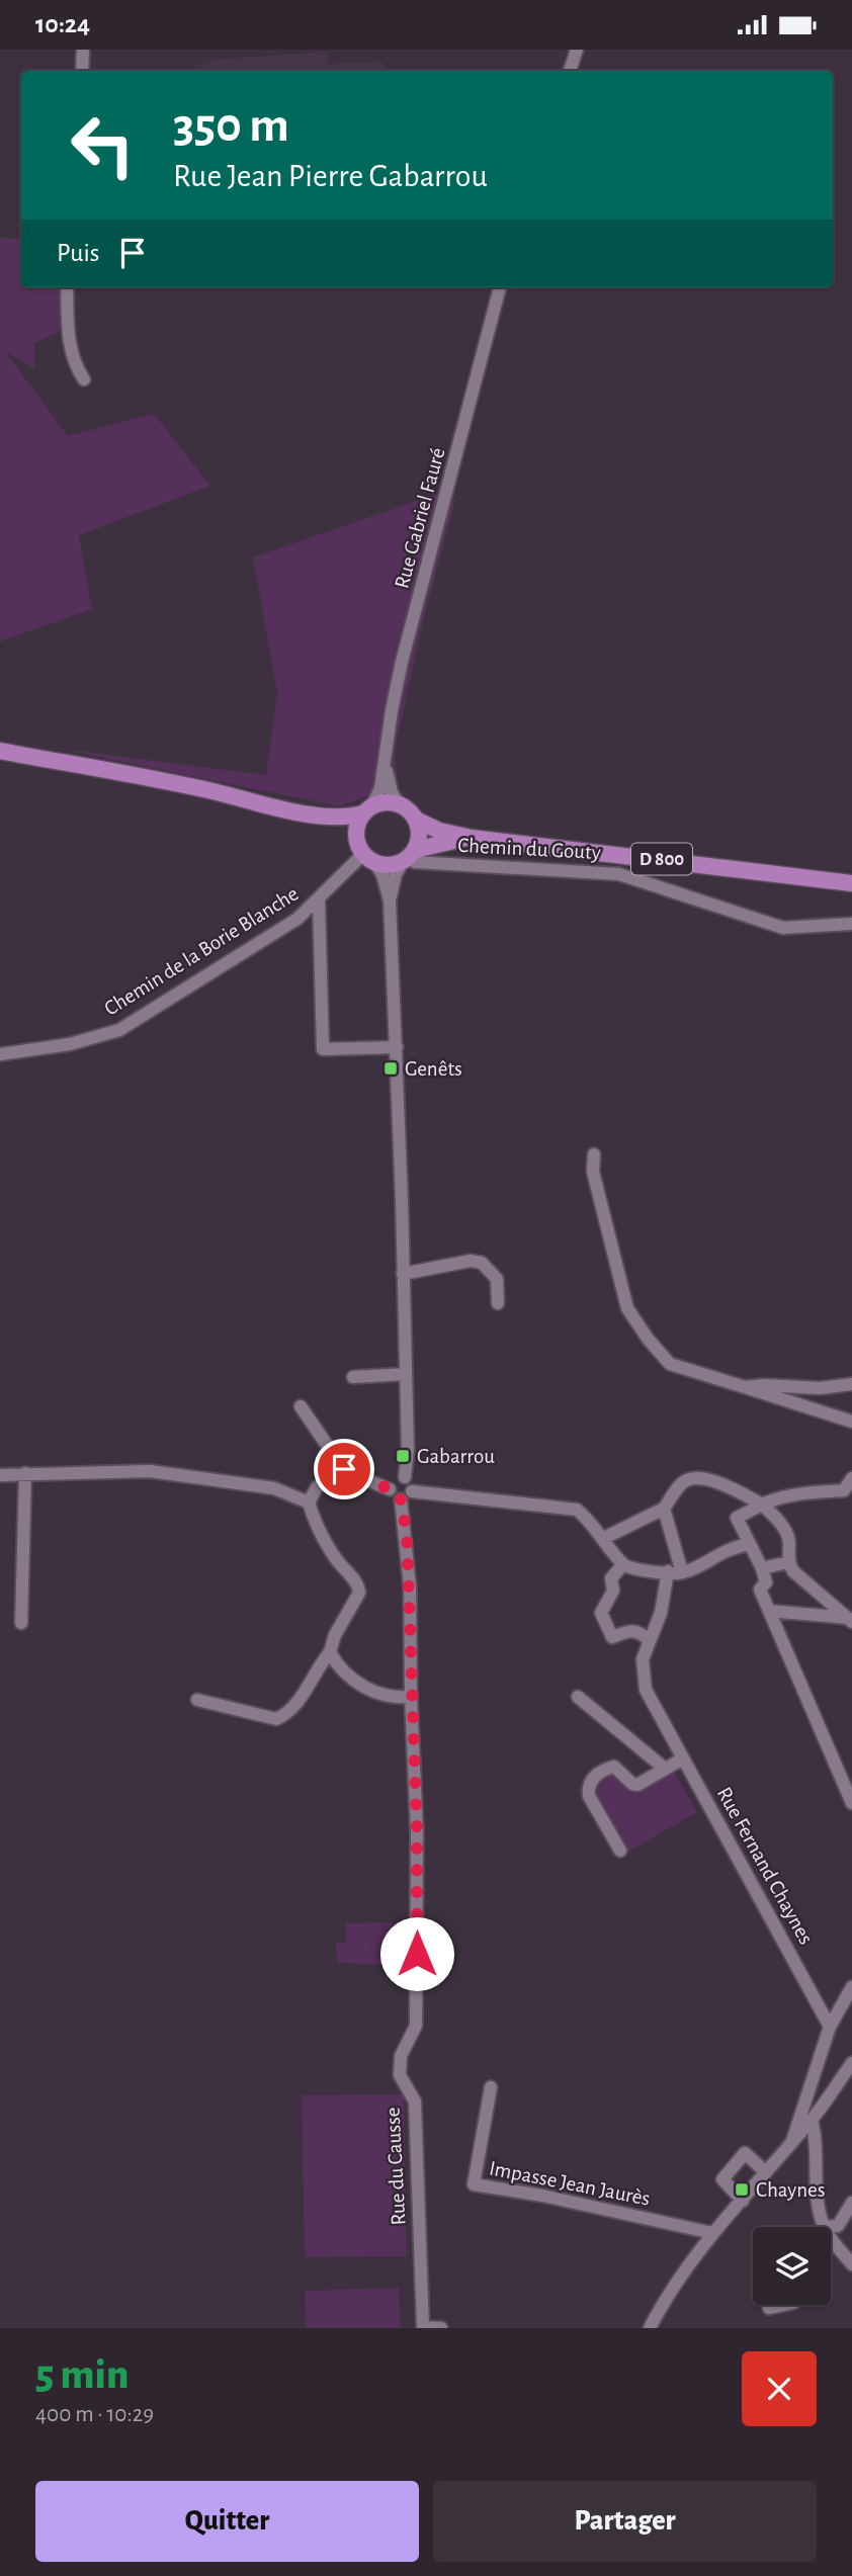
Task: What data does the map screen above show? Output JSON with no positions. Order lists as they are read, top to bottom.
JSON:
{
  "streets": {
    "main road": ["D 800"],
    "street": [
      "Rue Gabriel Fauré",
      "Chemin du Gouty",
      "Chemin de la Borie Blanche",
      "Rue Fernand Chaynes",
      "Rue du Causse",
      "Impasse Jean Jaurès"
    ]
  },
  "crossings": [
    ["Rue Gabriel Fauré", "Chemin du Gouty"],
    ["Rue Gabriel Fauré", "D 800"],
    ["Rue Gabriel Fauré", "Chemin de la Borie Blanche"],
    ["Chemin du Gouty", "D 800"],
    ["Chemin du Gouty", "Chemin de la Borie Blanche"],
    ["D 800", "Chemin de la Borie Blanche"]
  ],
  "places": {
    "transit": ["Genêts", "Gabarrou", "Chaynes"]
  },
  "page": {
    "status": "10:24",
    "turn": ["350 m", "Rue Jean Pierre Gabarrou"],
    "then": "Puis",
    "heading": ["5 min", "400 m · 10:29"],
    "buttons": ["Quitter", "Partager"]
  }
}
